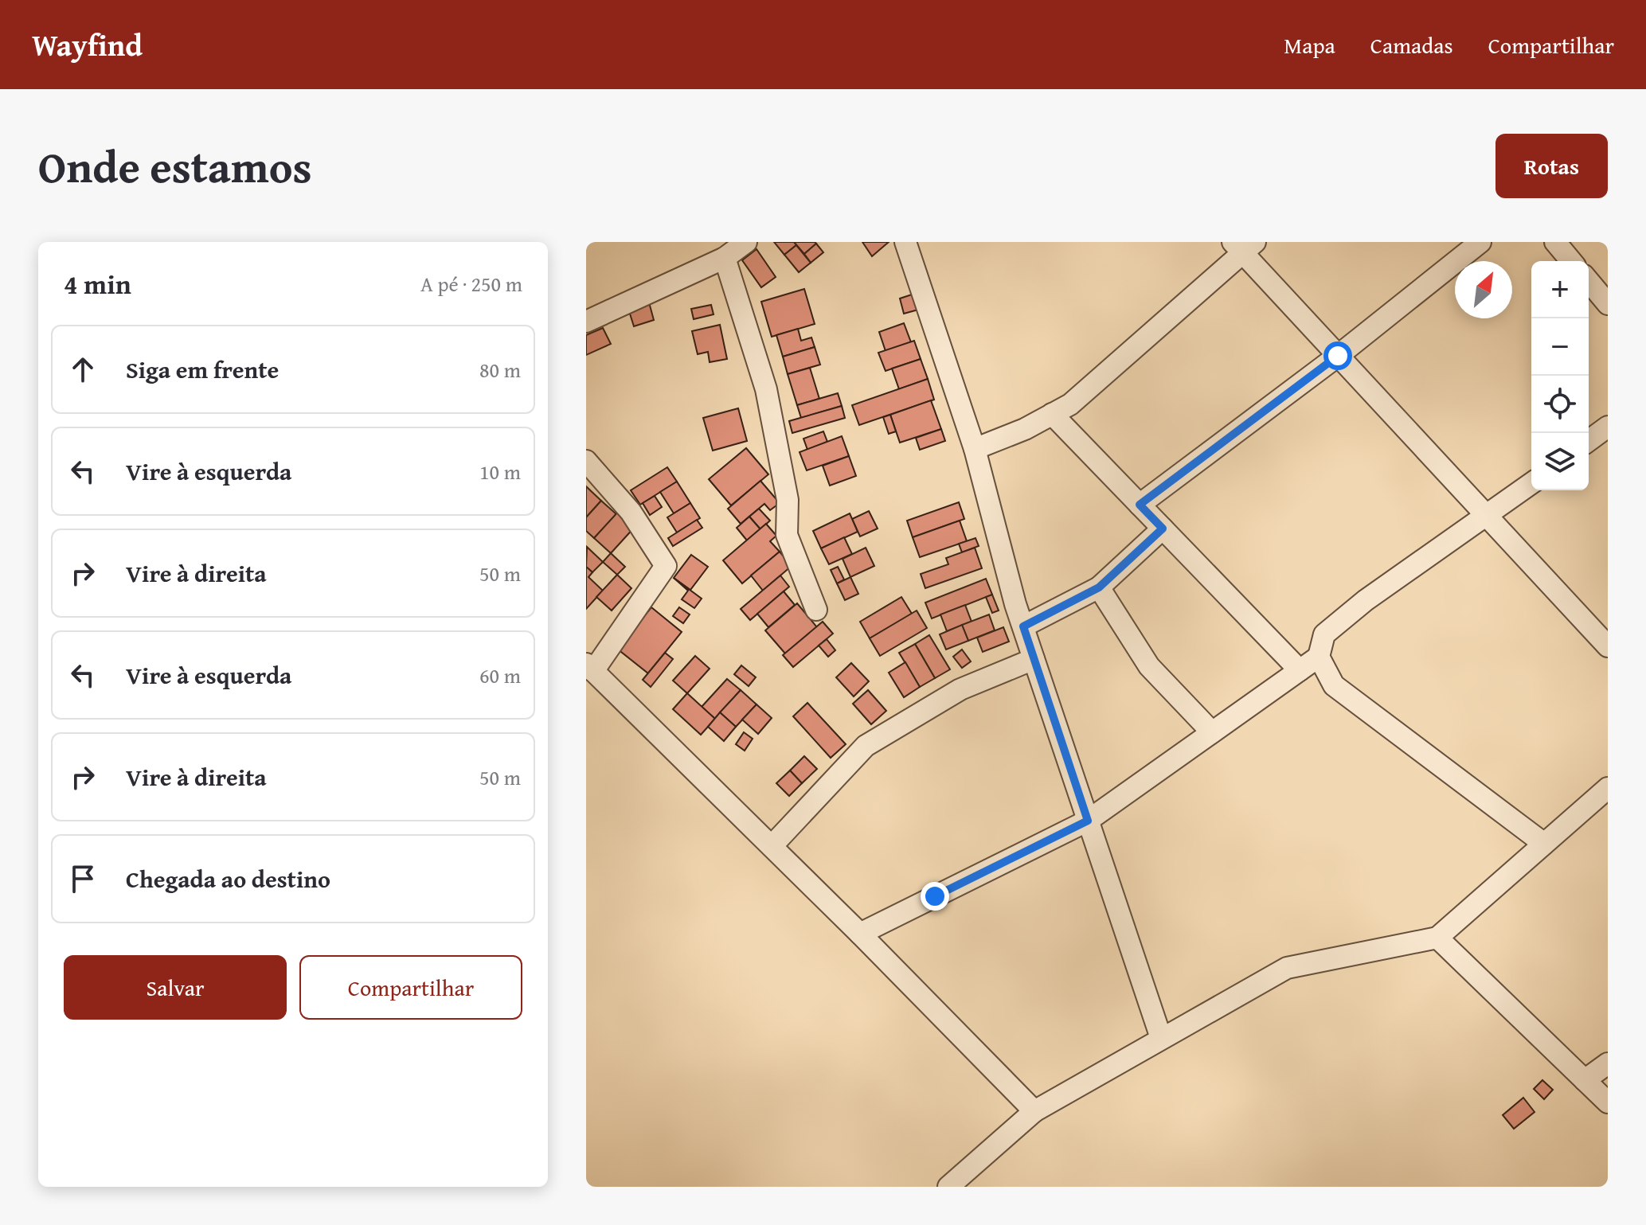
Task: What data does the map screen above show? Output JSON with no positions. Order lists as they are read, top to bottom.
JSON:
{
  "north": "top right",
  "page": {
    "header": "Wayfind",
    "nav": ["Mapa", "Camadas", "Compartilhar"],
    "title": "Onde estamos",
    "buttons": [
      "Rotas",
      ["Salvar", "Compartilhar"]
    ],
    "heading": ["4 min", "A pé · 250 m"],
    "map_buttons": ["+", "−"],
    "list": [
      ["Siga em frente", "80 m"],
      ["Vire à esquerda", "10 m"],
      ["Vire à direita", "50 m"],
      ["Vire à esquerda", "60 m"],
      ["Vire à direita", "50 m"],
      "Chegada ao destino"
    ]
  }
}
